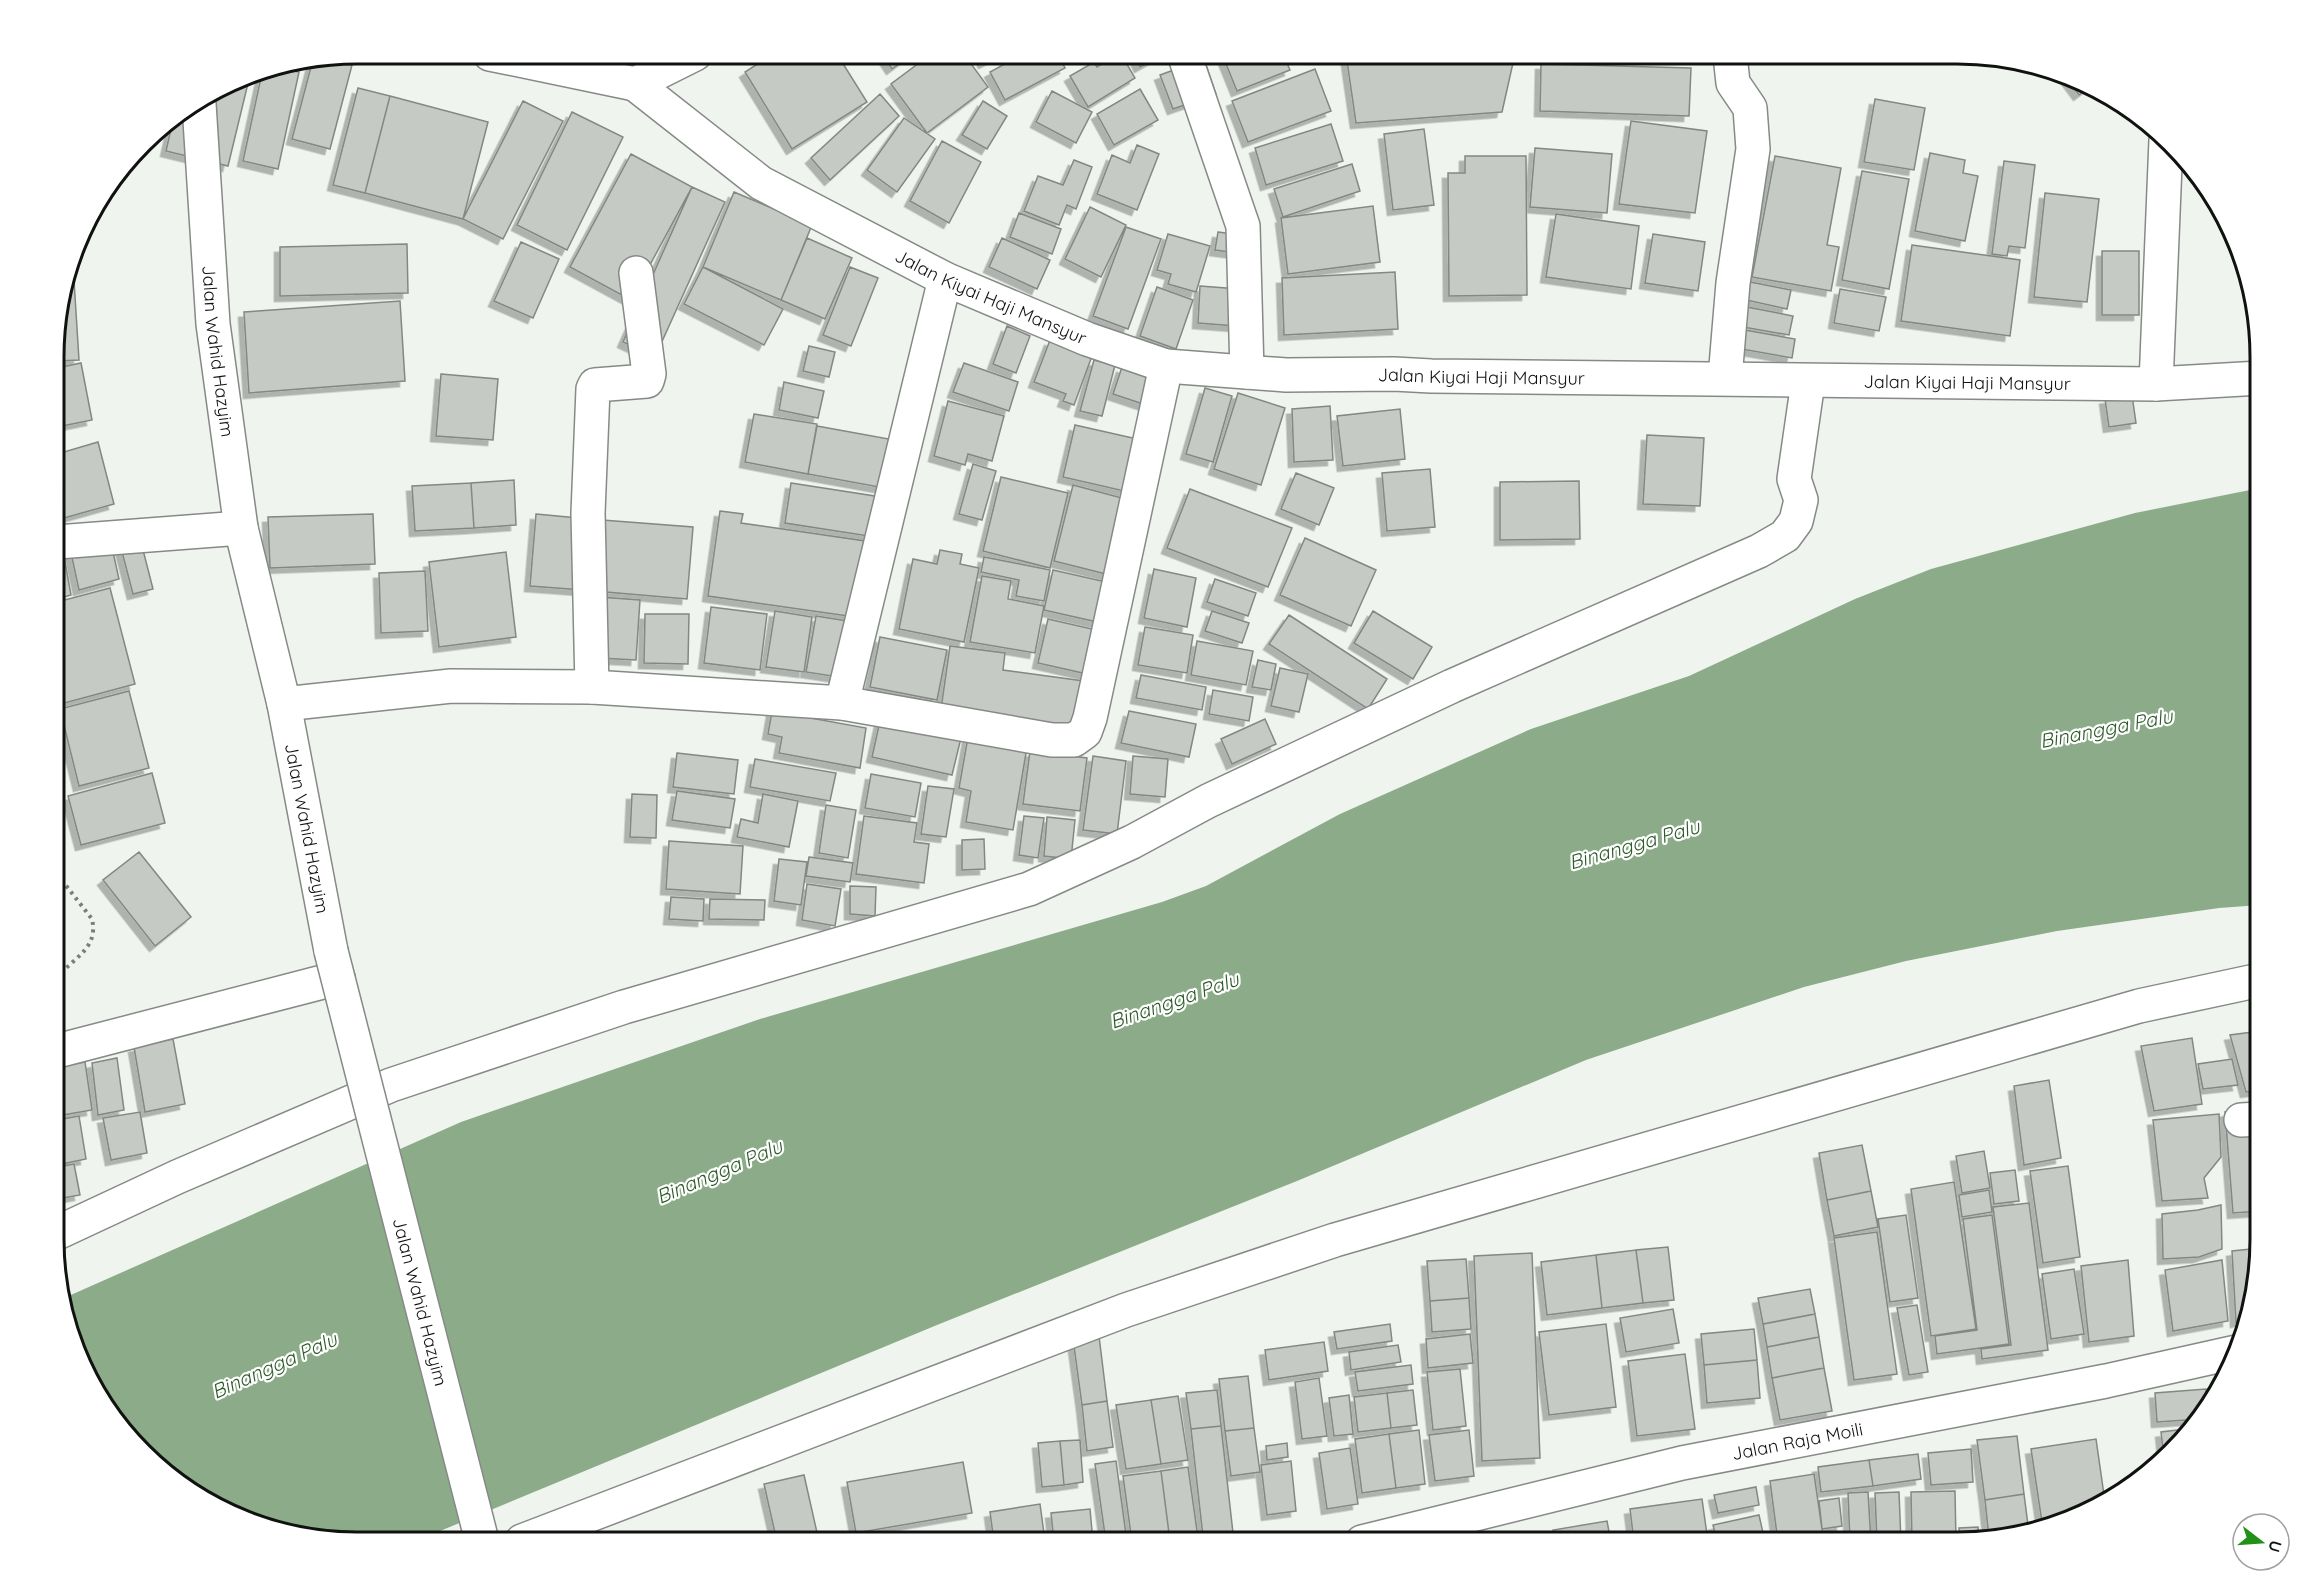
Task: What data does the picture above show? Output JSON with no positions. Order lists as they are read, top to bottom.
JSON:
{
  "streets": {
    "street": ["Jalan Kiyai Haji Mansyur", "Jalan Wahid Hazyim", "Jalan Raja Moili"]
  },
  "water": ["Binangga Palu"],
  "north": "right"
}
